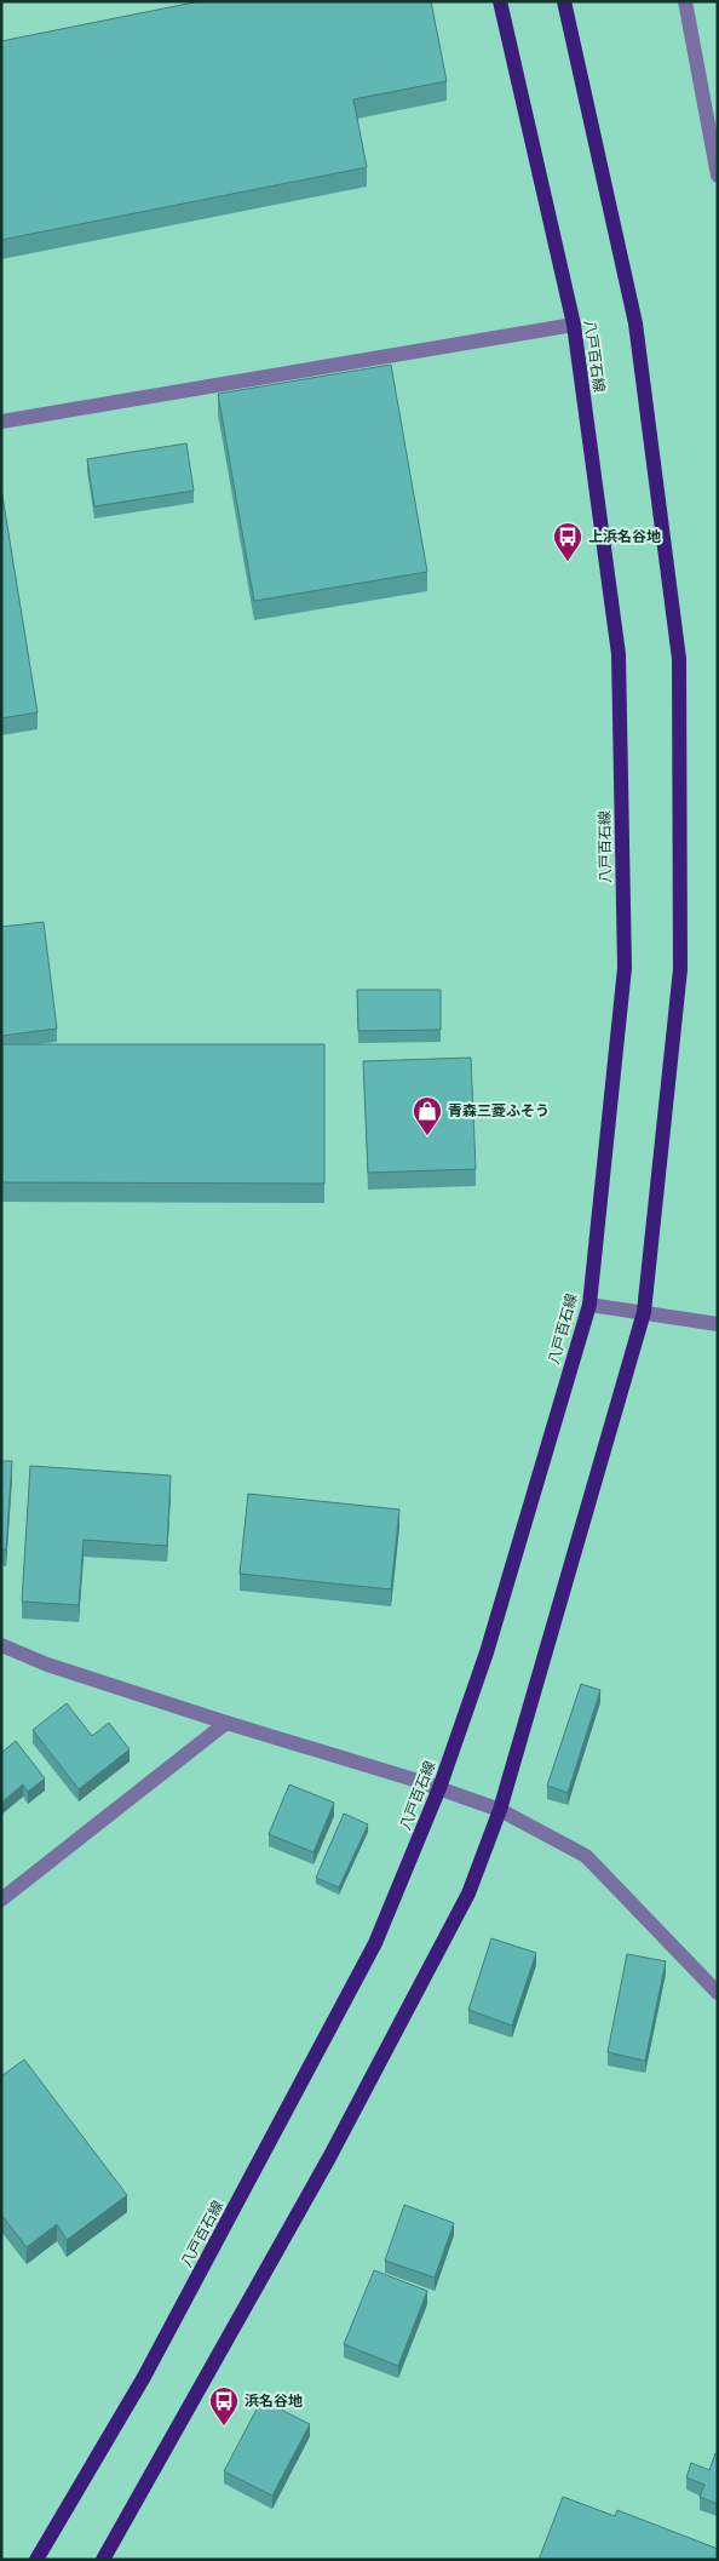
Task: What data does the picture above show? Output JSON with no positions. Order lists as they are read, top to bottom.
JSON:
{
  "streets": {
    "main road": ["八戸百石線"]
  },
  "places": {
    "bus stop": ["上浜名谷地", "浜名谷地"],
    "shop": ["青森三菱ふそう"]
  }
}
